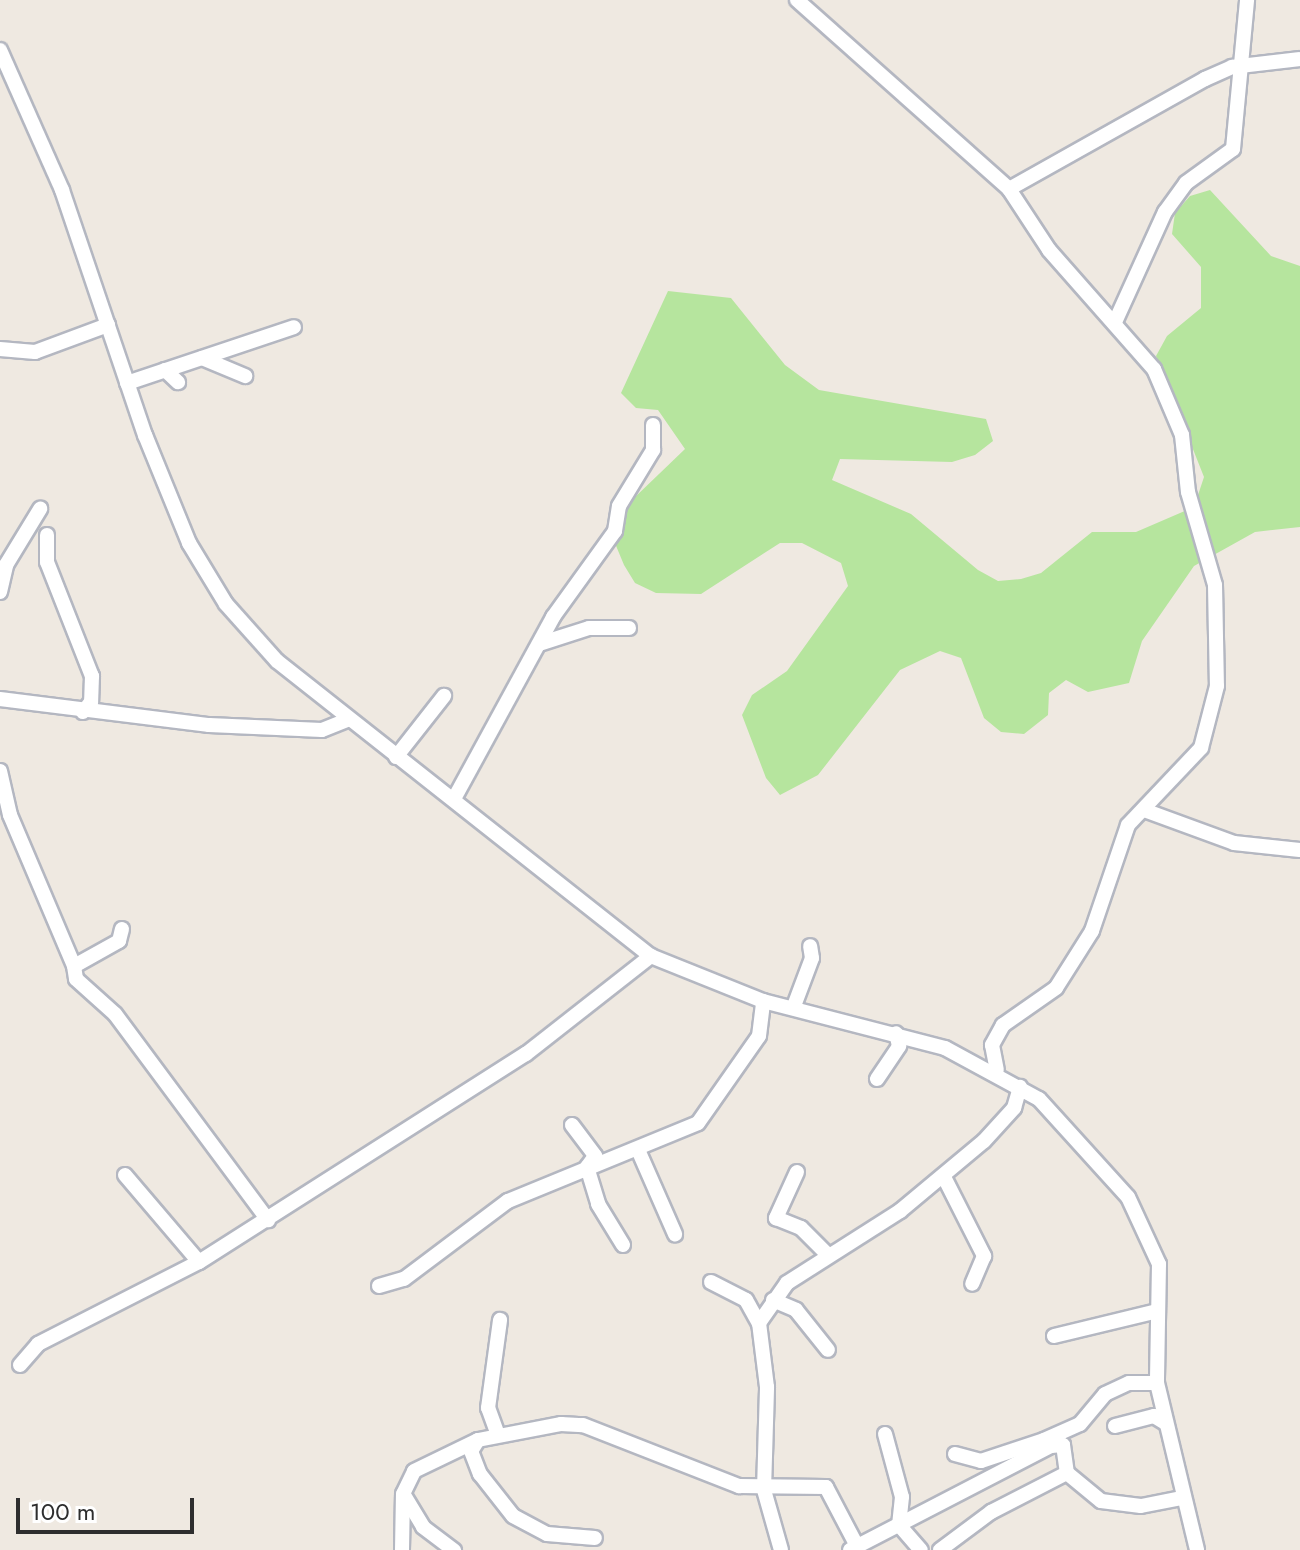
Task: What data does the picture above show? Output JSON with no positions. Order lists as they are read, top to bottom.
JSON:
{
  "scale_bar": "100 m"
}
